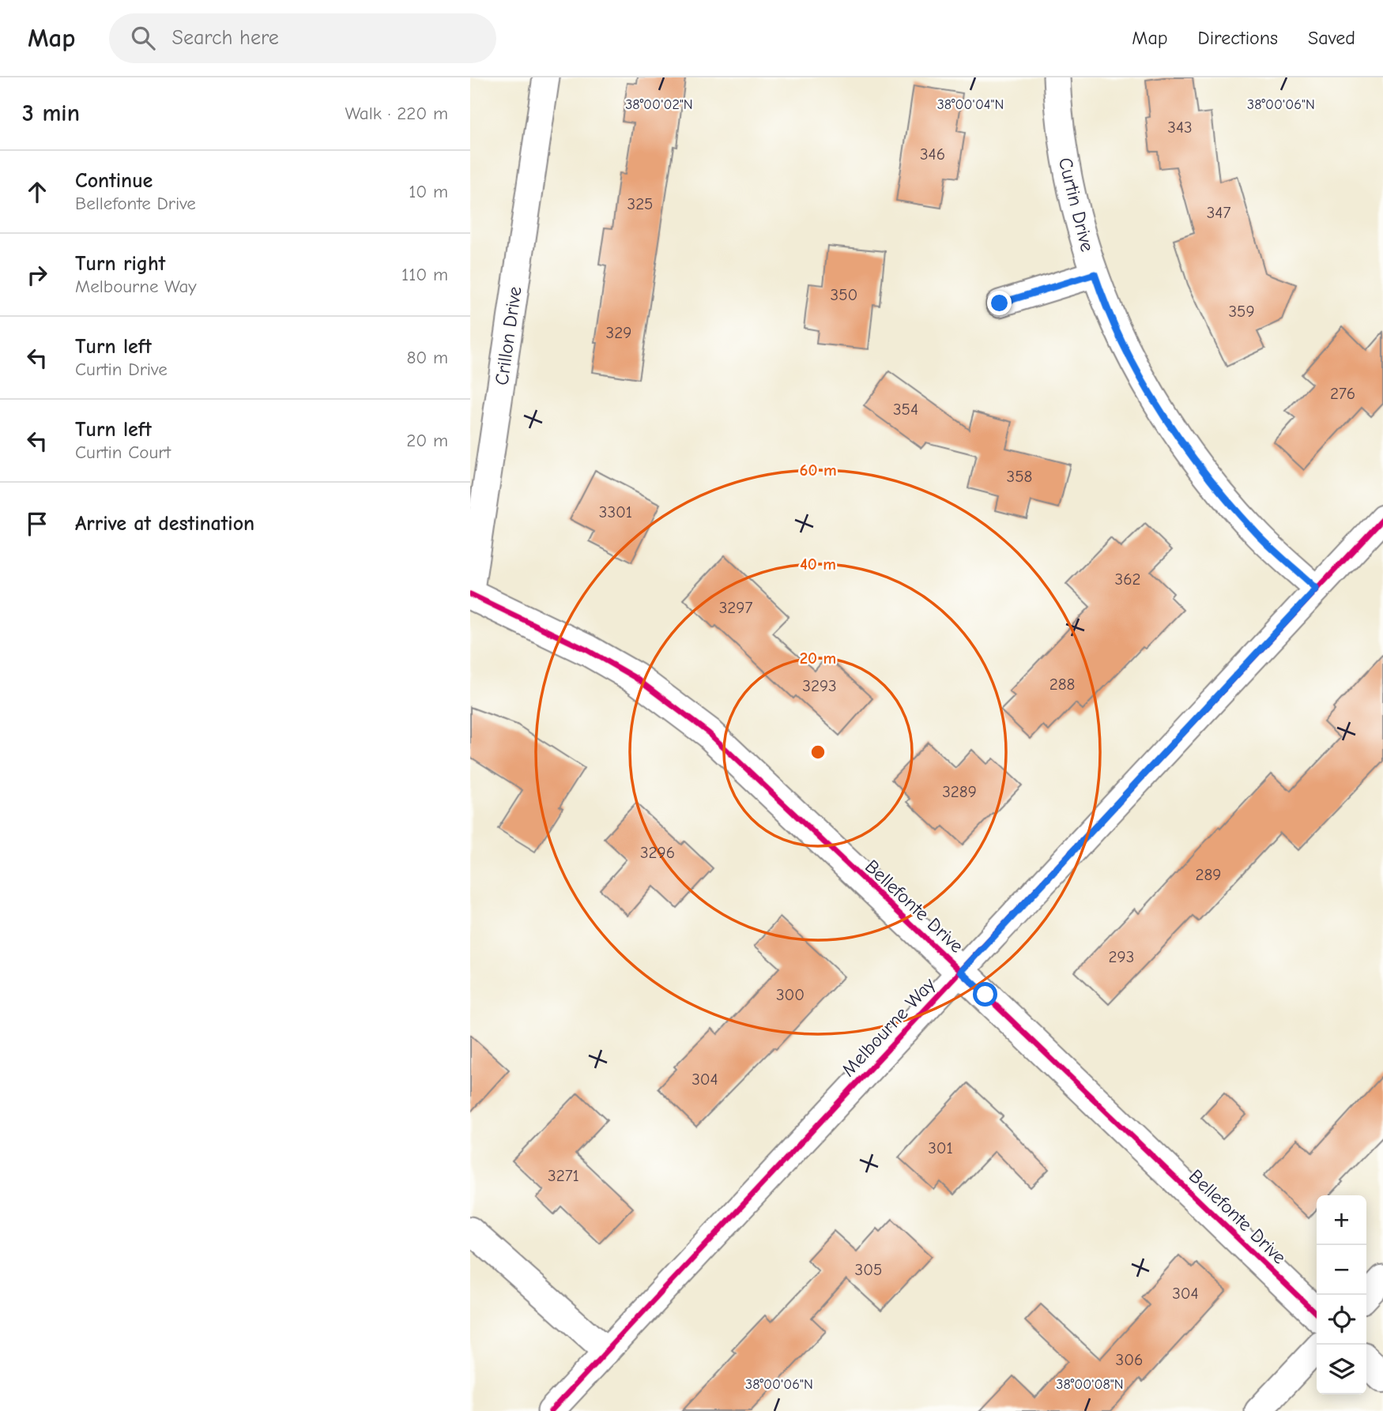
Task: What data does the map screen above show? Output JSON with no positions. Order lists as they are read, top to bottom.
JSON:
{
  "streets": {
    "street": [
      "Curtin Drive",
      "Crillon Drive",
      "Bellefonte Drive",
      "Melbourne Way"
    ]
  },
  "crossings": [
    ["Curtin Drive", "Melbourne Way"],
    ["Crillon Drive", "Bellefonte Drive"],
    ["Bellefonte Drive", "Melbourne Way"]
  ],
  "house_numbers": [
    "343",
    "346",
    "325",
    "347",
    "350",
    "359",
    "329",
    "276",
    "354",
    "358",
    "3301",
    "362",
    "3297",
    "288",
    "3293",
    "3289",
    "3296",
    "289",
    "293",
    "300",
    "304",
    "301",
    "3271",
    "305",
    "304",
    "306"
  ],
  "page": {
    "header": "Map",
    "search": "Search here",
    "nav": ["Map", "Directions", "Saved"],
    "heading": ["3 min", "Walk · 220 m"],
    "list": [
      ["Continue", "Bellefonte Drive", "10 m"],
      ["Turn right", "Melbourne Way", "110 m"],
      ["Turn left", "Curtin Drive", "80 m"],
      ["Turn left", "Curtin Court", "20 m"],
      "Arrive at destination"
    ],
    "map_buttons": ["+", "−"]
  },
  "coordinates": [
    "38°00'02\"N",
    "38°00'04\"N",
    "38°00'06\"N",
    "38°00'08\"N"
  ],
  "rings": ["60 m", "40 m", "20 m"]
}
